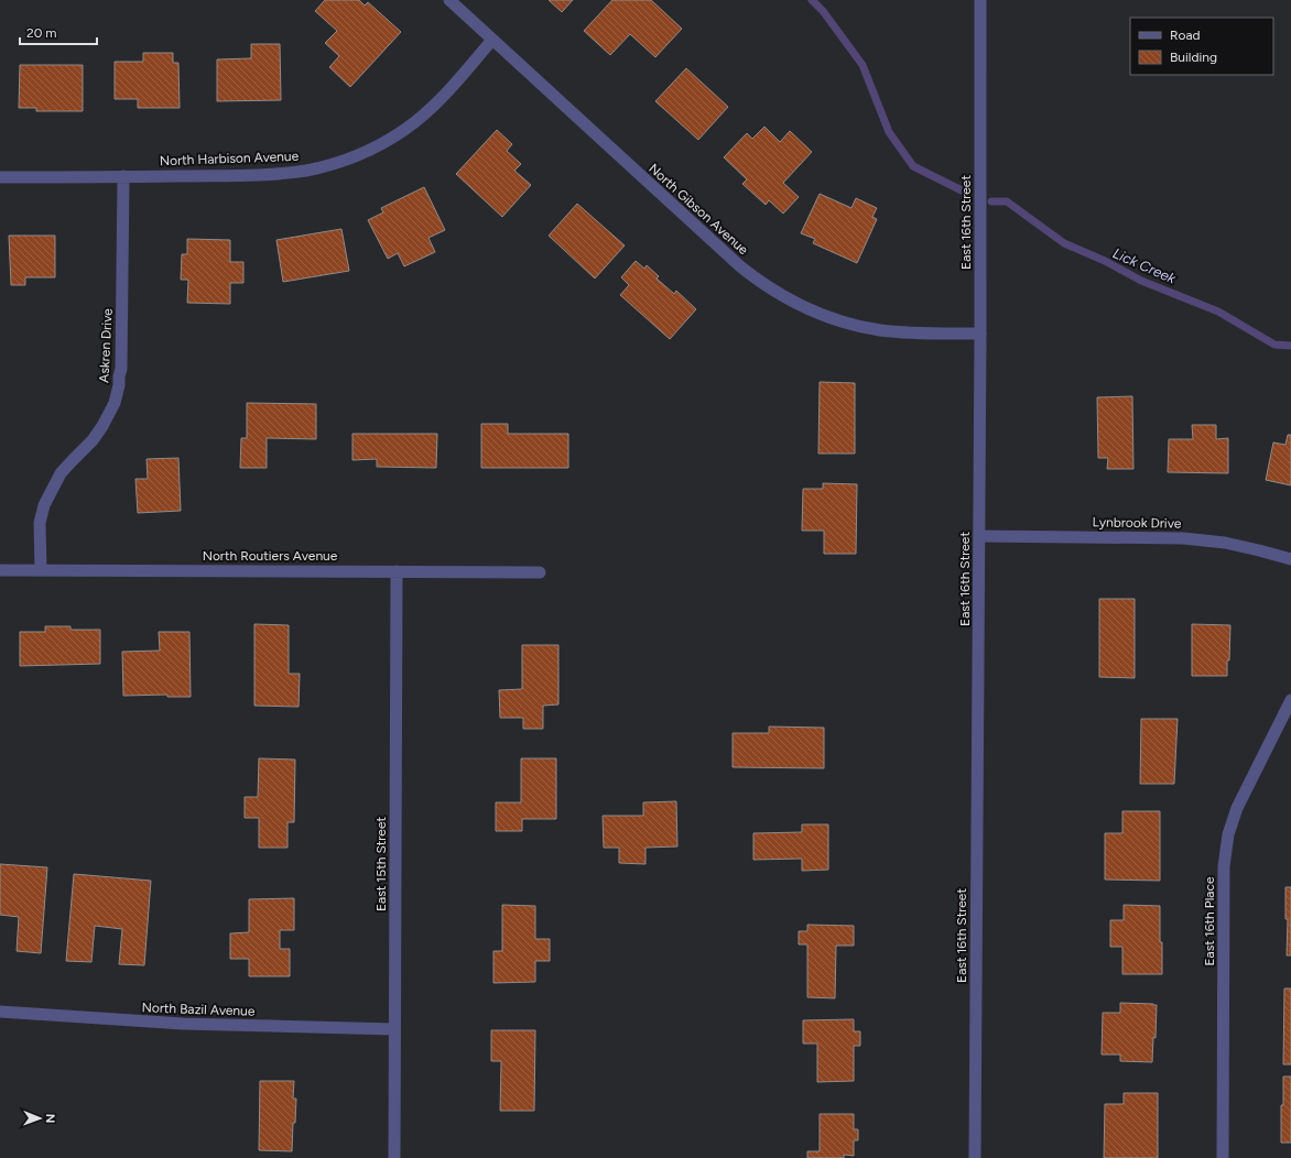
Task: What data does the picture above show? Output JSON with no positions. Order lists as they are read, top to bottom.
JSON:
{
  "streets": {
    "street": [
      "North Harbison Avenue",
      "North Gibson Avenue",
      "East 16th Street",
      "Askren Drive",
      "Lynbrook Drive",
      "North Routiers Avenue",
      "East 15th Street",
      "East 16th Place",
      "North Bazil Avenue"
    ]
  },
  "crossings": [
    ["North Harbison Avenue", "North Gibson Avenue"],
    ["North Harbison Avenue", "Askren Drive"],
    ["North Gibson Avenue", "East 16th Street"],
    ["East 16th Street", "Lynbrook Drive"],
    ["Askren Drive", "North Routiers Avenue"],
    ["North Routiers Avenue", "East 15th Street"],
    ["East 15th Street", "North Bazil Avenue"]
  ],
  "water": ["Lick Creek"],
  "legend": ["Road", "Building"],
  "scale_bar": "20 m",
  "north": "right"
}
